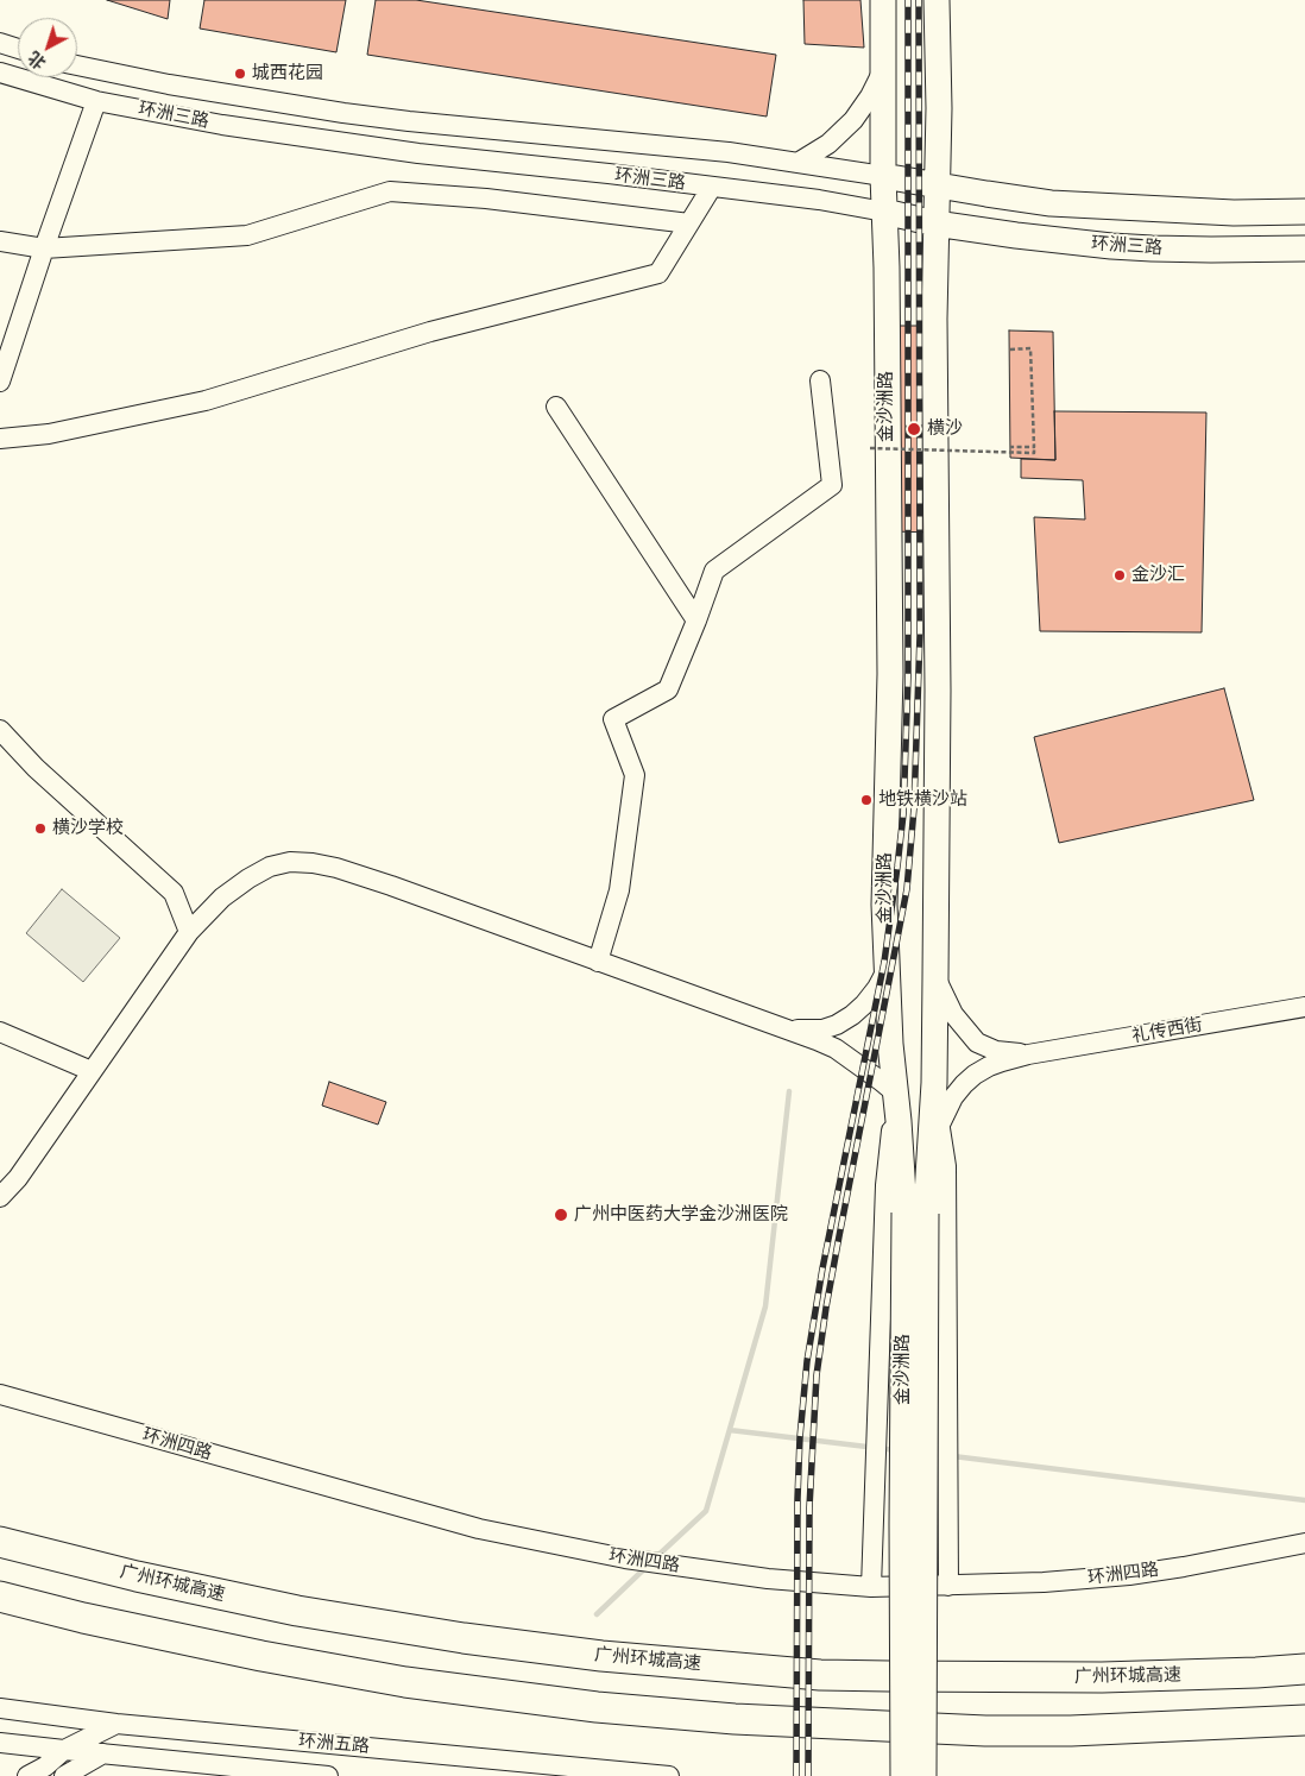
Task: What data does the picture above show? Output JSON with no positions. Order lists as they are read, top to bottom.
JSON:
{
  "streets": {
    "highway": ["广州环城高速"],
    "main road": ["环洲三路", "金沙洲路"],
    "street": ["礼传西街", "环洲四路", "环洲五路"]
  },
  "crossings": [
    ["环洲三路", "金沙洲路"]
  ],
  "places": [
    "城西花园",
    "横沙",
    "金沙汇",
    "地铁横沙站",
    "横沙学校",
    "广州中医药大学金沙洲医院"
  ],
  "north": "bottom left"
}
